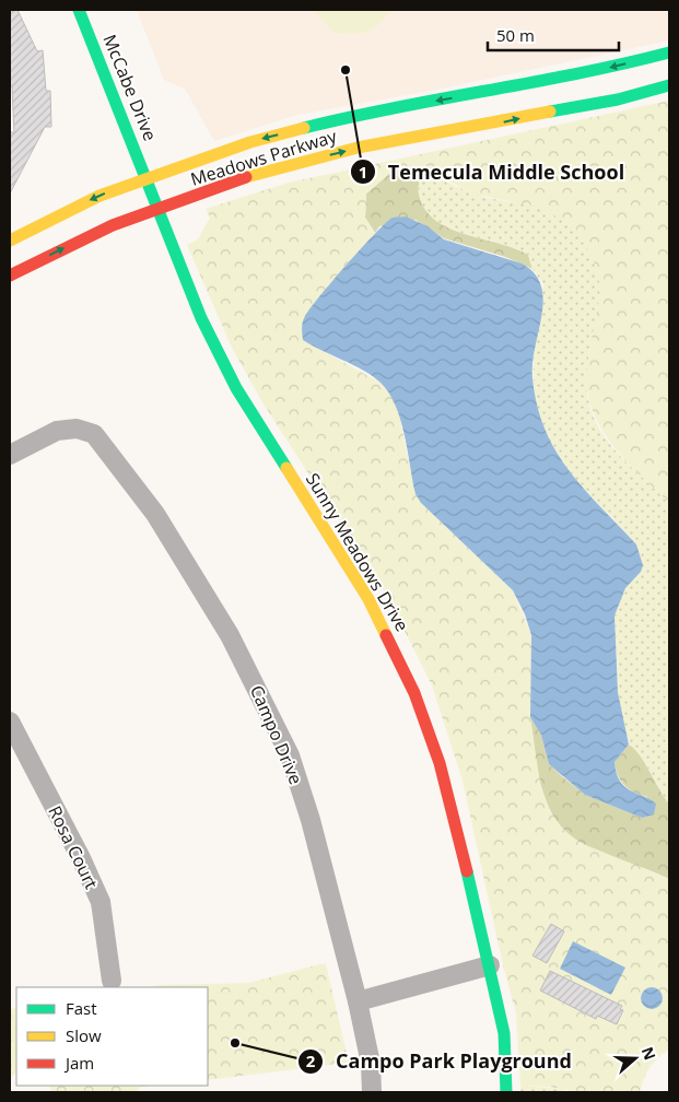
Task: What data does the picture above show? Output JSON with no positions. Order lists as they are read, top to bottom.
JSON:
{
  "streets": {
    "main road": ["McCabe Drive", "Meadows Parkway", "Sunny Meadows Drive"],
    "street": ["Campo Drive", "Rosa Court"]
  },
  "crossings": [
    ["McCabe Drive", "Meadows Parkway"],
    ["McCabe Drive", "Sunny Meadows Drive"],
    ["Meadows Parkway", "Sunny Meadows Drive"]
  ],
  "places": ["Temecula Middle School", "Campo Park Playground"],
  "legend": ["Fast", "Slow", "Jam"],
  "scale_bar": "50 m",
  "north": "right"
}
